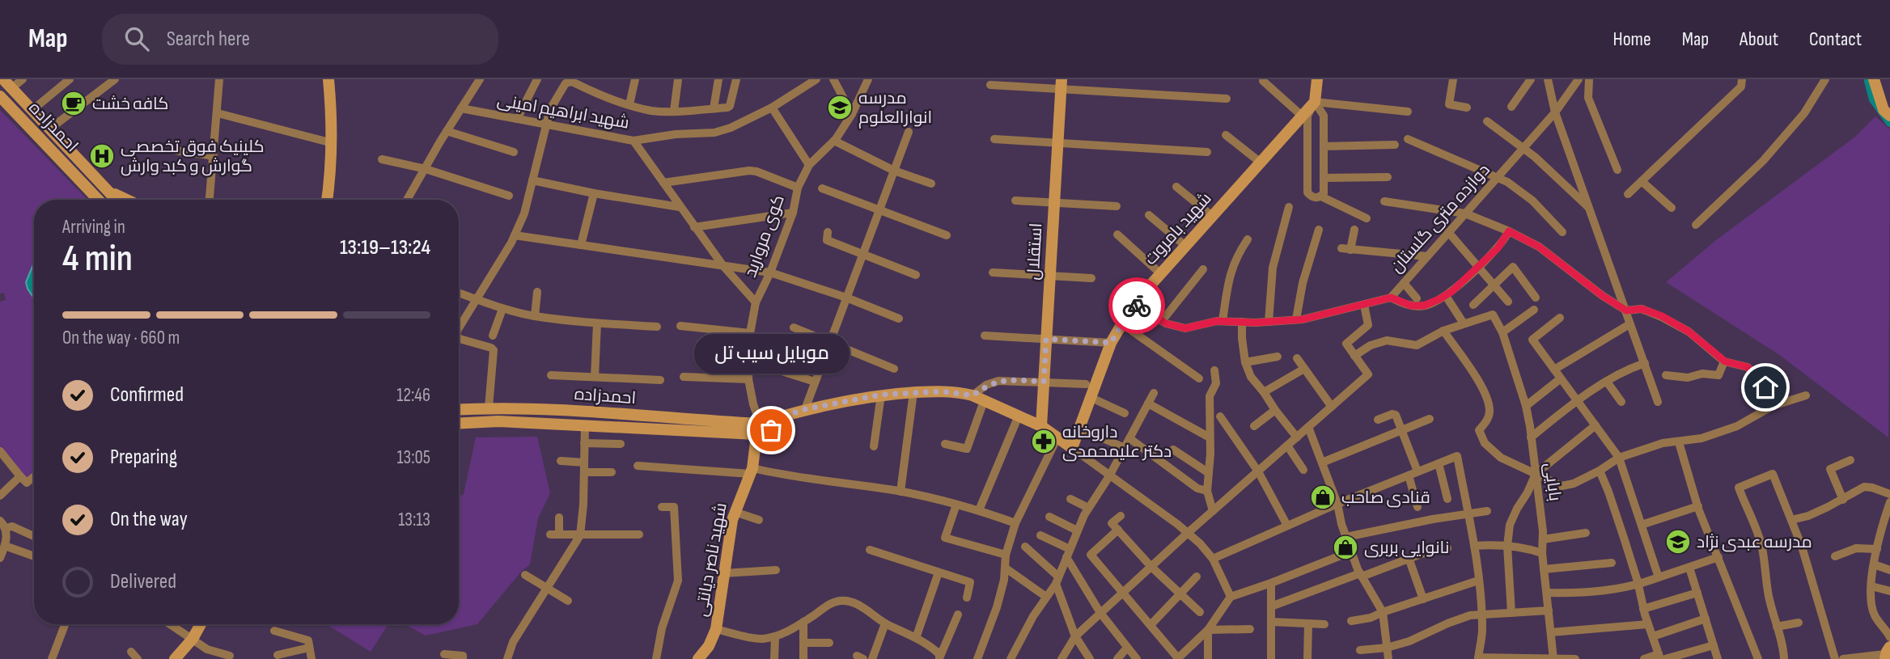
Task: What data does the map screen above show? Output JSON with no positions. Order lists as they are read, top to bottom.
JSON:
{
  "streets": {
    "main road": [
      "احمدزاده",
      "شهید بامروت",
      "استقلال",
      "شهید ناصر دیانتی"
    ],
    "street": [
      "شهید ابراهیم امینی",
      "دوازده متری گلستان",
      "کوی مروارید",
      "بابایی"
    ]
  },
  "crossings": [
    ["احمدزاده", "کوی مروارید"],
    ["احمدزاده", "شهید ناصر دیانتی"],
    ["دوازده متری گلستان", "شهید بامروت"],
    ["شهید بامروت", "شهید ناصر دیانتی"],
    ["کوی مروارید", "شهید ناصر دیانتی"],
    ["استقلال", "شهید ناصر دیانتی"]
  ],
  "places": {
    "cafe": ["کافه خشت"],
    "school or university": ["مدرسه انوارالعلوم", "مدرسه عبدی نژاد"],
    "hospital": ["کلینیک فوق تخصصی گوارش و کبد وارش"],
    "other": ["موبایل سیب تل"],
    "pharmacy": ["داروخانه دکتر علیمحمدی"],
    "shop": ["قنادی صاحب", "نانوایی بربری"]
  },
  "page": {
    "header": "Map",
    "search": "Search here",
    "nav": [
      "Home",
      "Map",
      "About",
      "Contact"
    ],
    "heading": ["4 min", "Arriving in", "13:19–13:24"],
    "bar": "On the way · 660 m",
    "bubble": "موبایل سیب تل",
    "list": [
      ["Confirmed", "12:46"],
      ["Preparing", "13:05"],
      ["On the way", "13:13"],
      "Delivered"
    ]
  }
}
